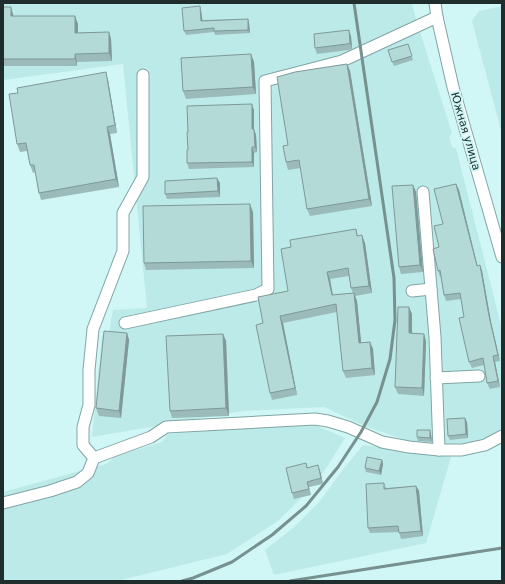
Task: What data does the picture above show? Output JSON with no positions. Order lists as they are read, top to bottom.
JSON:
{
  "streets": {
    "street": ["Южная улица"]
  }
}
